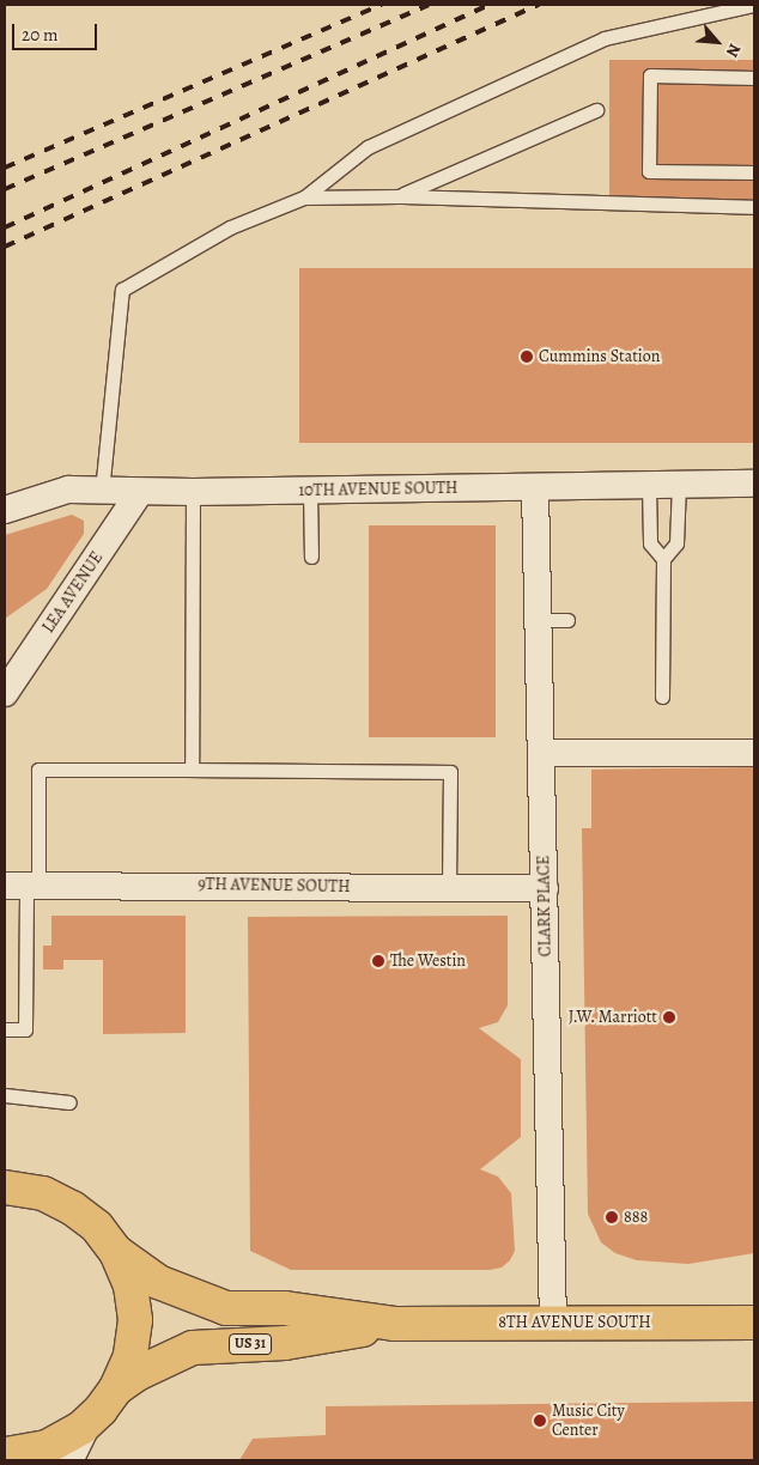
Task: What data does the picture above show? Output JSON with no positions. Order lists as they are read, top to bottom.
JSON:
{
  "streets": {
    "main road": ["8TH AVENUE SOUTH", "US 31"],
    "street": [
      "10TH AVENUE SOUTH",
      "LEA AVENUE",
      "9TH AVENUE SOUTH",
      "CLARK PLACE"
    ]
  },
  "crossings": [
    ["10TH AVENUE SOUTH", "LEA AVENUE"],
    ["10TH AVENUE SOUTH", "CLARK PLACE"],
    ["9TH AVENUE SOUTH", "CLARK PLACE"],
    ["CLARK PLACE", "8TH AVENUE SOUTH"],
    ["8TH AVENUE SOUTH", "US 31"]
  ],
  "places": [
    "Cummins Station",
    "The Westin",
    "J.W. Marriott",
    "888",
    "Music City Center"
  ],
  "scale_bar": "20 m",
  "north": "bottom right"
}
